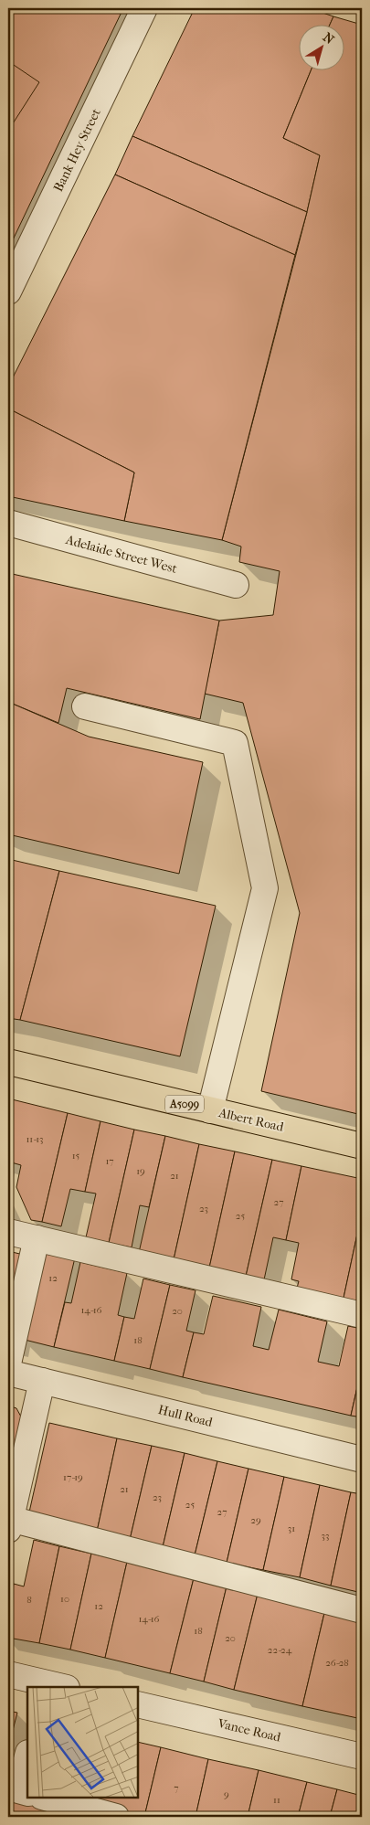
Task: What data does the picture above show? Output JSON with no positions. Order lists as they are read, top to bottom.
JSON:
{
  "streets": {
    "main road": ["A5099", "Albert Road"],
    "street": [
      "Bank Hey Street",
      "Adelaide Street West",
      "Hull Road",
      "Vance Road"
    ]
  },
  "house_numbers": [
    "11-13",
    "15",
    "17",
    "19",
    "21",
    "27",
    "23",
    "25",
    "12",
    "14-16",
    "20",
    "18",
    "17-19",
    "21",
    "23",
    "25",
    "27",
    "29",
    "31",
    "33",
    "10",
    "8",
    "12",
    "14-16",
    "18",
    "20",
    "22-24",
    "26-28",
    "7",
    "9",
    "11"
  ],
  "north": "top right"
}
